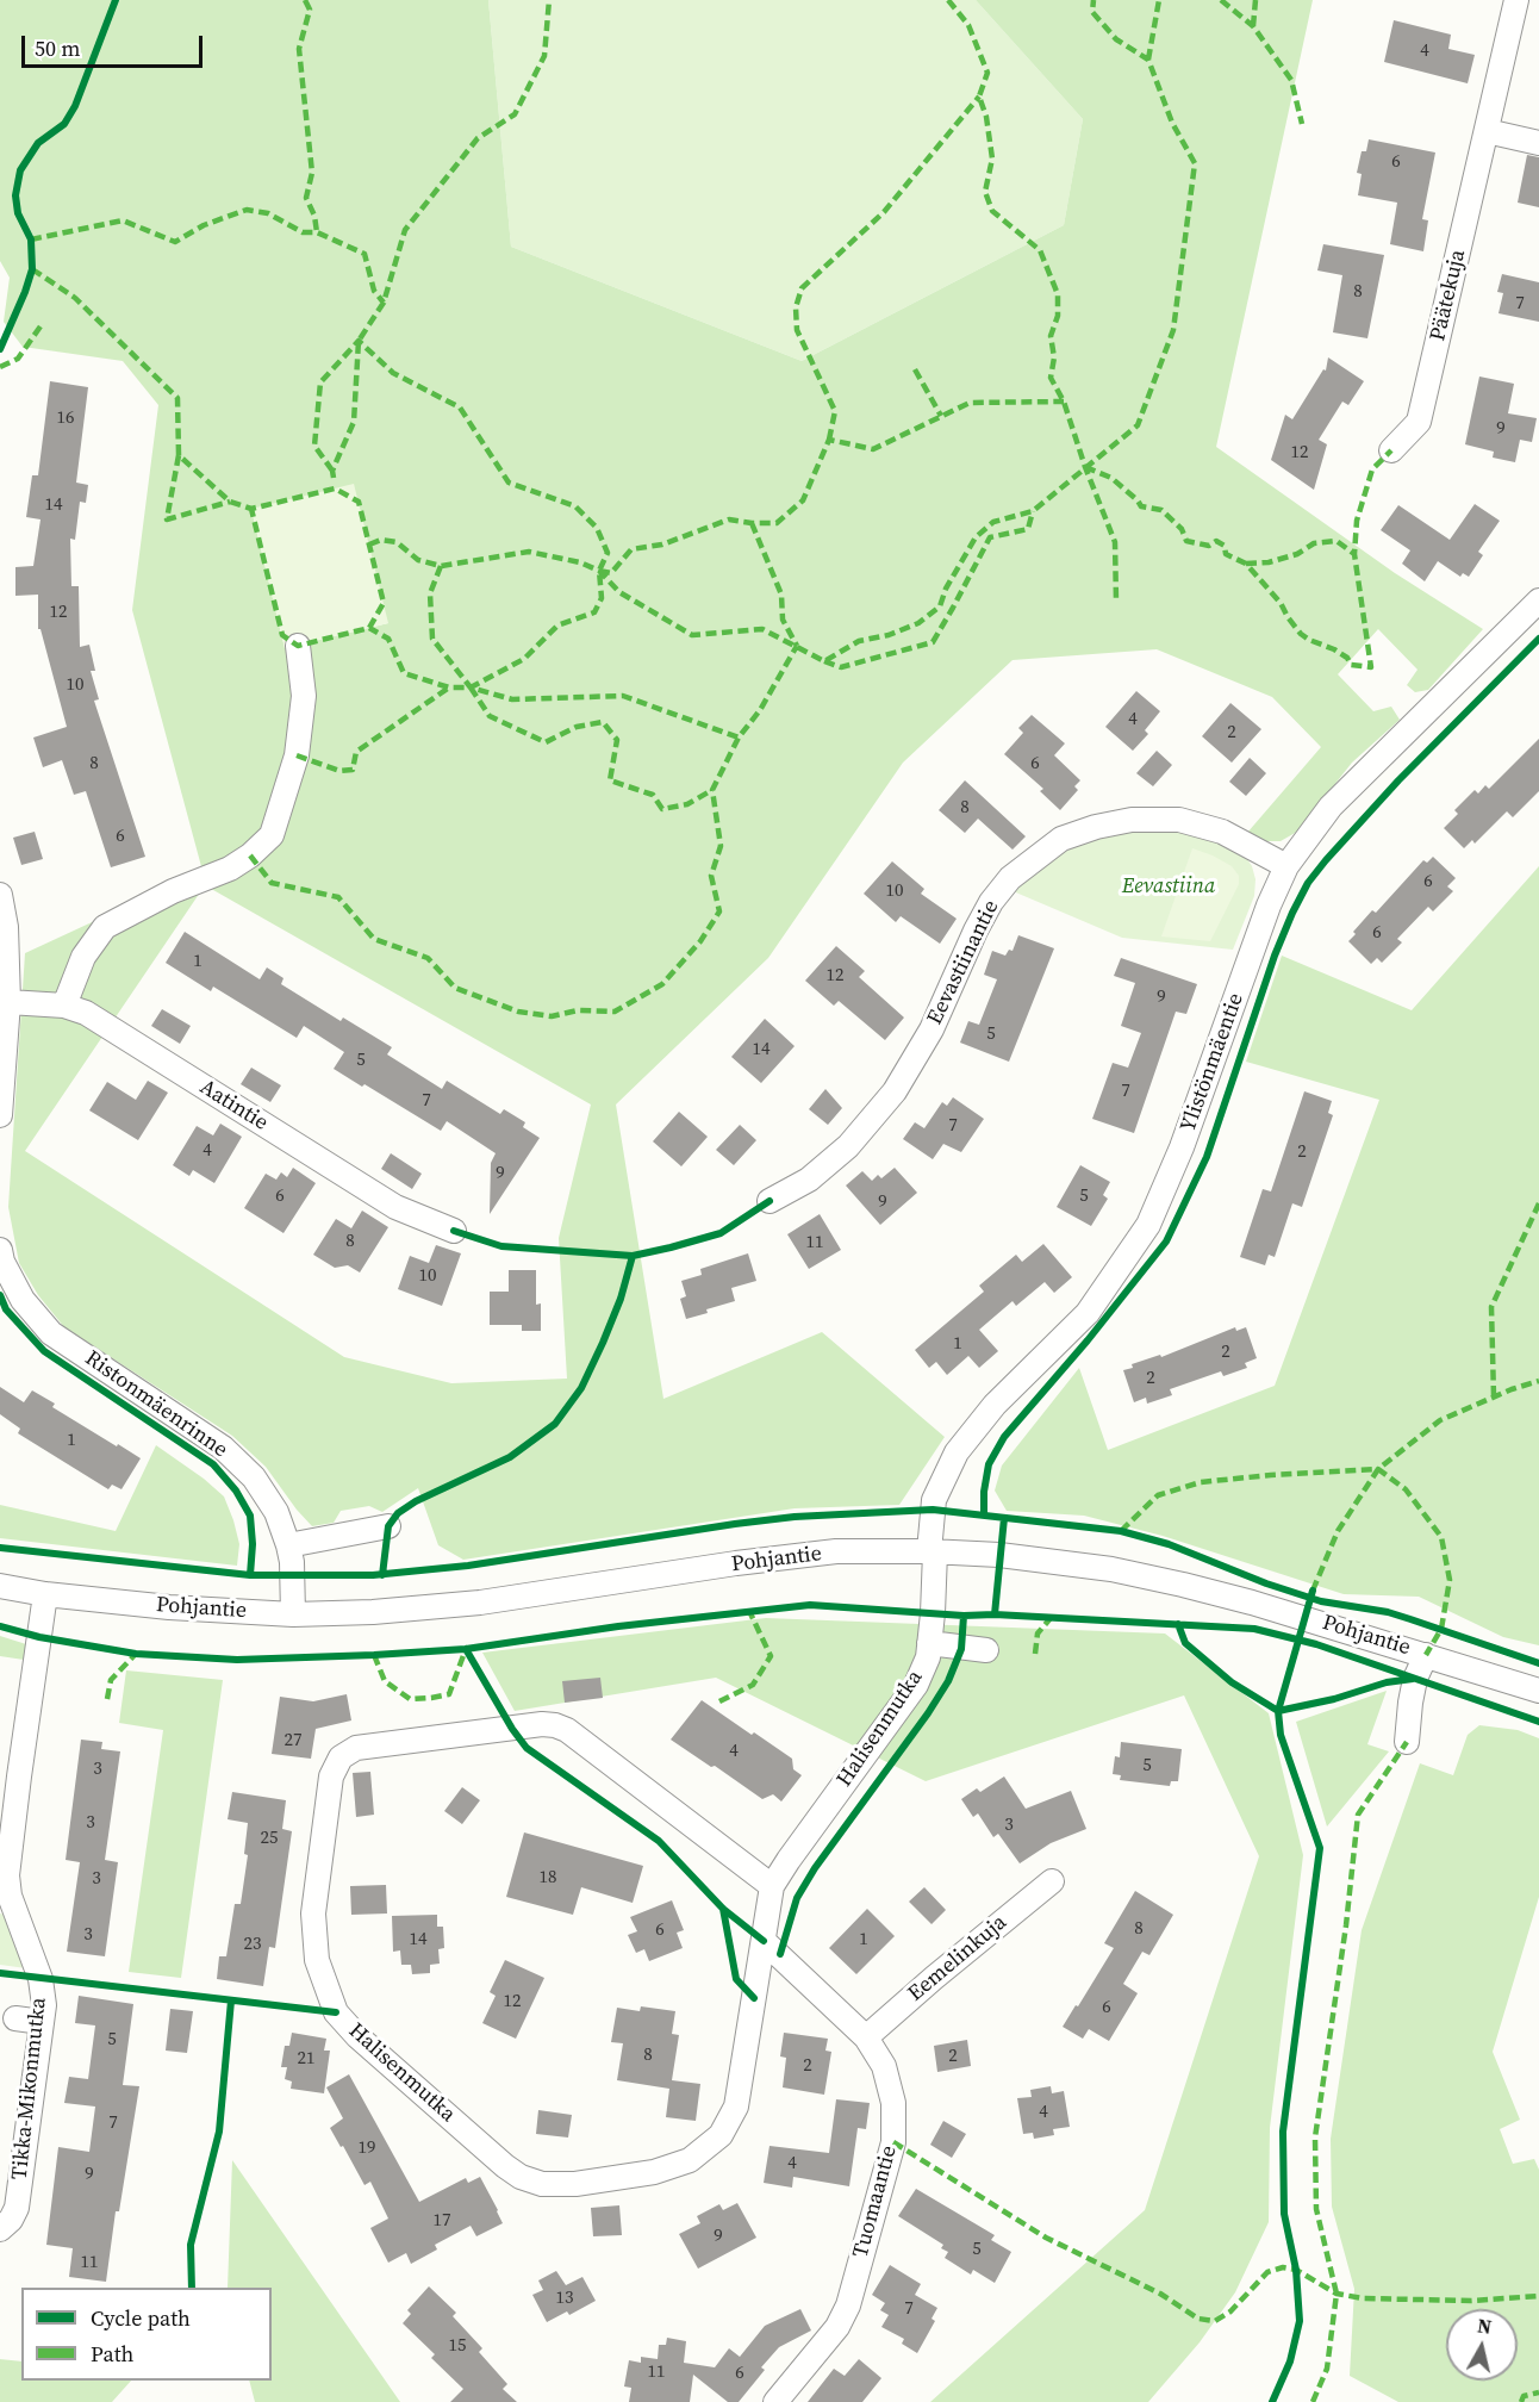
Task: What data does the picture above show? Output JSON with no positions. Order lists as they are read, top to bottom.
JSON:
{
  "streets": {
    "street": [
      "Päätekuja",
      "Eevastiinantie",
      "Ylistönmäentie",
      "Aatintie",
      "Ristonmäenrinne",
      "Pohjantie",
      "Halisenmutka",
      "Eemelinkuja",
      "Tikka-Mikonmutka",
      "Tuomaantie"
    ]
  },
  "crossings": [
    ["Eevastiinantie", "Ylistönmäentie"],
    ["Ylistönmäentie", "Pohjantie"],
    ["Ylistönmäentie", "Halisenmutka"],
    ["Ristonmäenrinne", "Pohjantie"],
    ["Pohjantie", "Halisenmutka"],
    ["Pohjantie", "Tikka-Mikonmutka"],
    ["Halisenmutka", "Tuomaantie"],
    ["Eemelinkuja", "Tuomaantie"]
  ],
  "parks": ["Eevastiina"],
  "house_numbers": [
    "4",
    "6",
    "8",
    "7",
    "16",
    "9",
    "12",
    "14",
    "12",
    "10",
    "4",
    "2",
    "8",
    "6",
    "8",
    "6",
    "6",
    "10",
    "6",
    "1",
    "12",
    "9",
    "5",
    "14",
    "5",
    "7",
    "7",
    "7",
    "4",
    "2",
    "9",
    "6",
    "5",
    "9",
    "8",
    "11",
    "10",
    "1",
    "2",
    "2",
    "1",
    "27",
    "4",
    "5",
    "3",
    "3",
    "3",
    "25",
    "18",
    "3",
    "8",
    "6",
    "3",
    "14",
    "1",
    "23",
    "12",
    "6",
    "5",
    "8",
    "2",
    "21",
    "2",
    "4",
    "7",
    "19",
    "4",
    "9",
    "17",
    "9",
    "5",
    "11",
    "13",
    "7",
    "15",
    "11",
    "6"
  ],
  "legend": ["Cycle path", "Path"],
  "scale_bar": "50 m",
  "north": "top"
}
